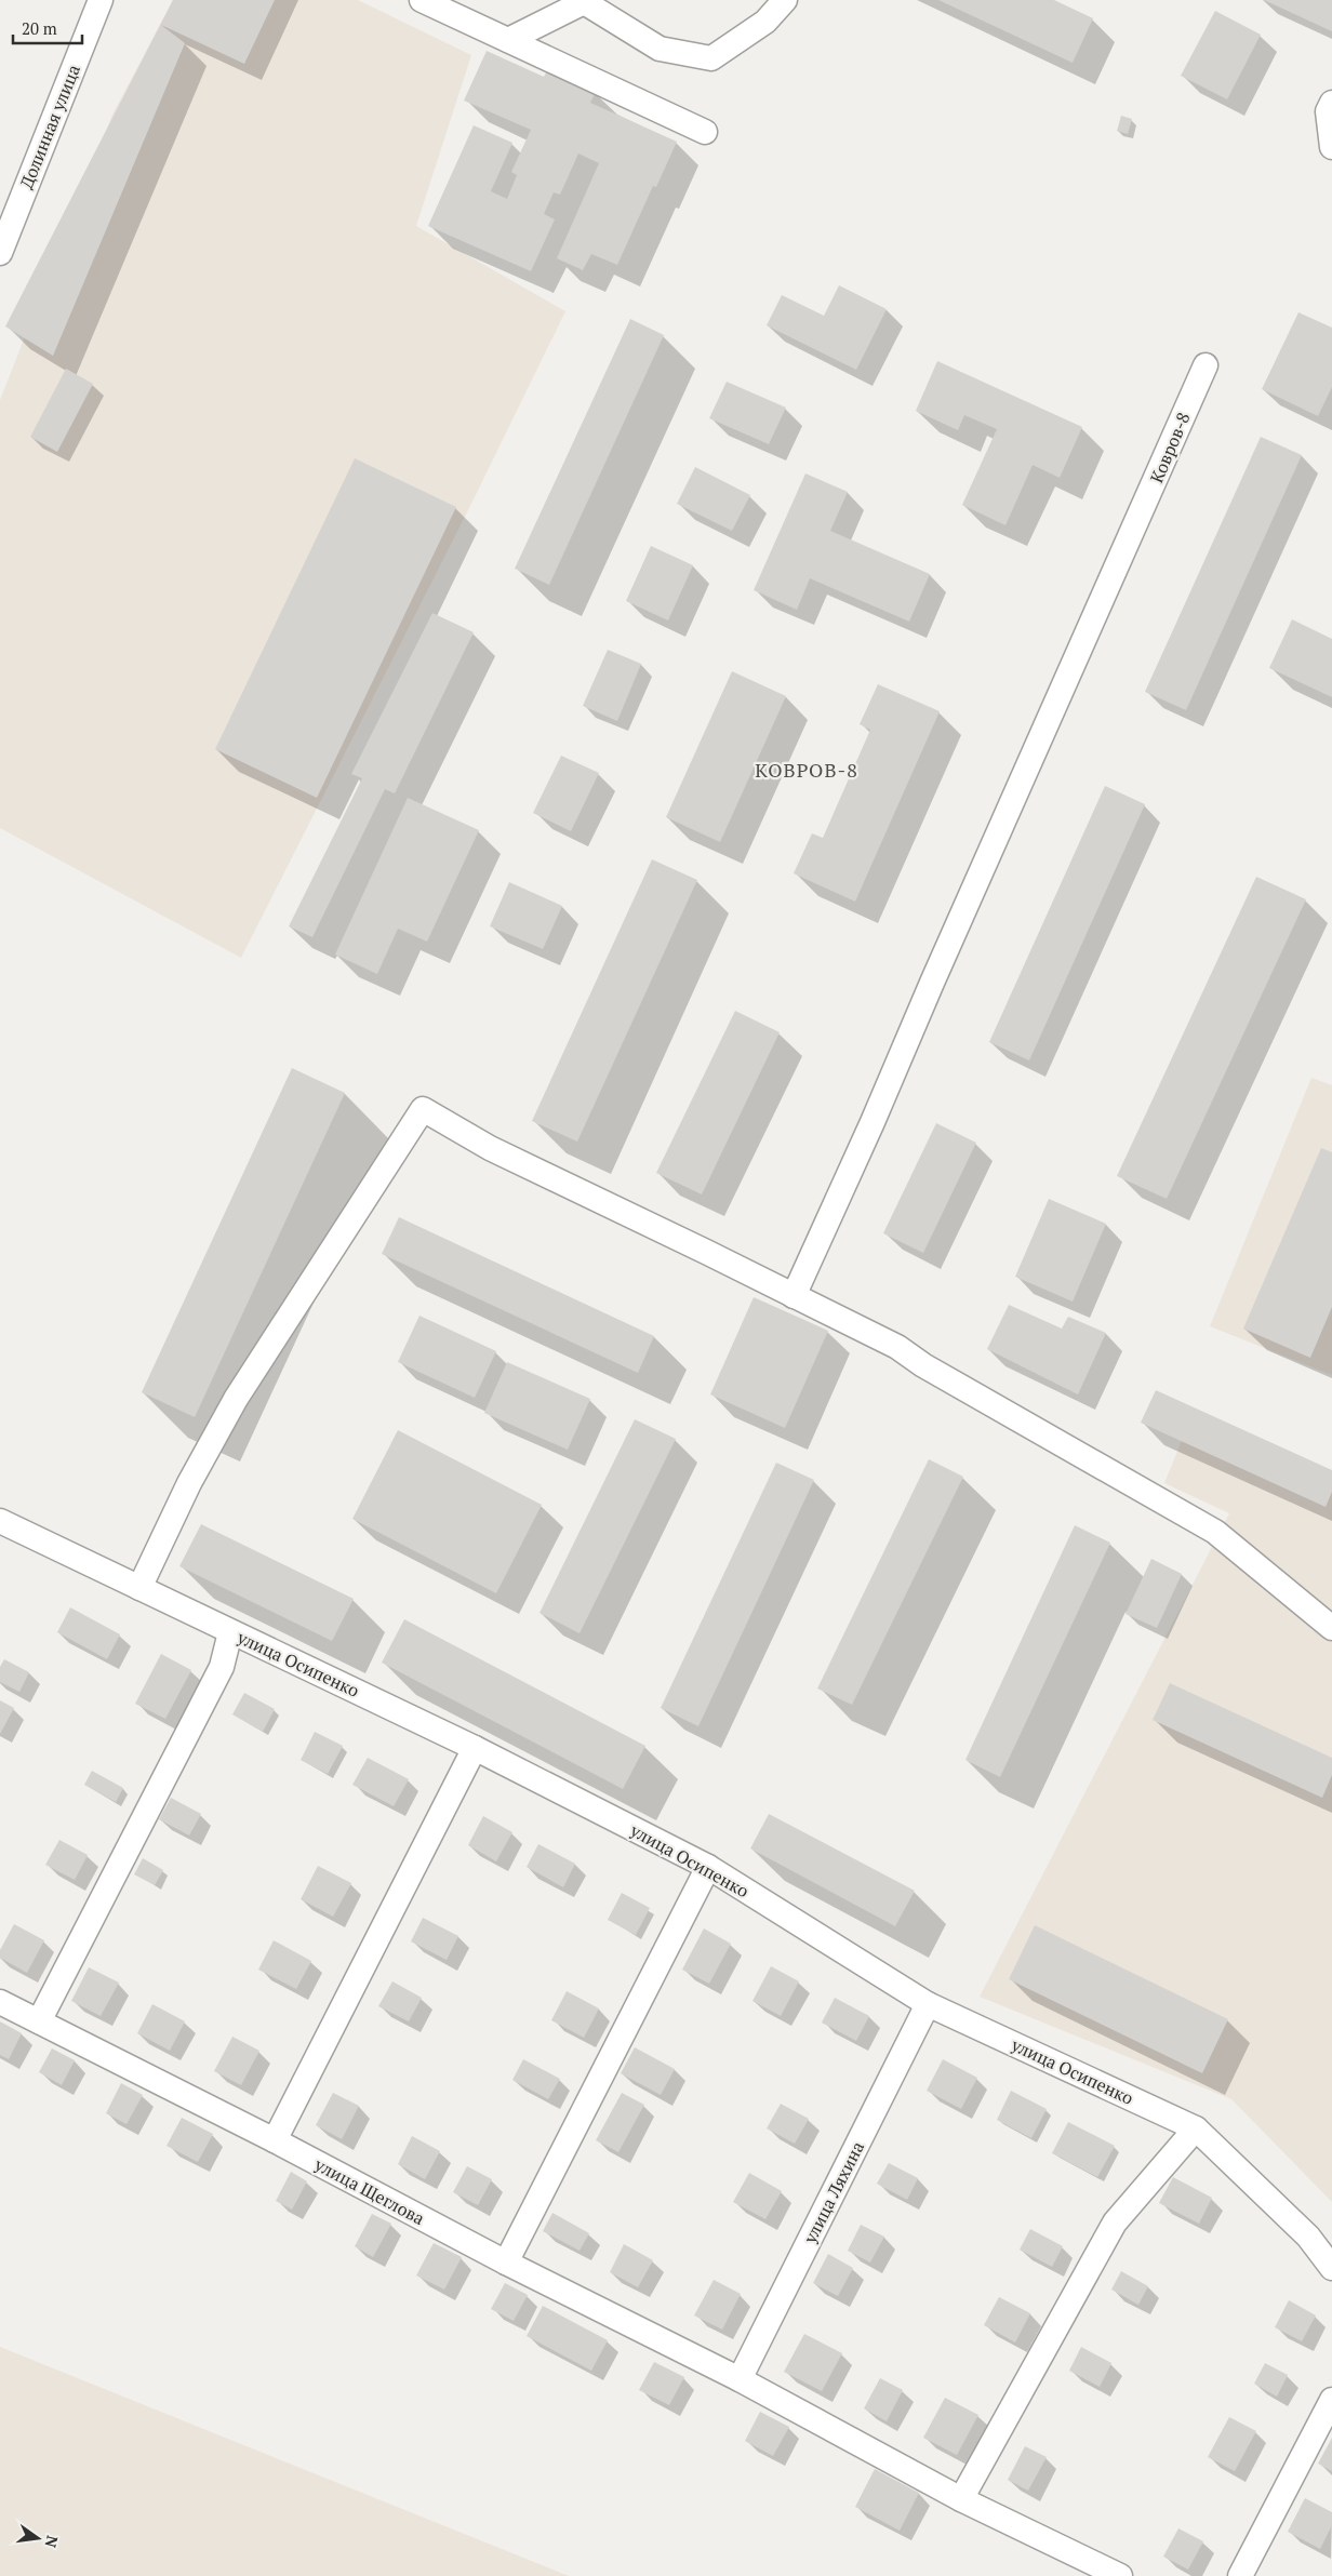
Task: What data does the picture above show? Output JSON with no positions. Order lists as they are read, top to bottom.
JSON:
{
  "streets": {
    "street": [
      "Долинная улица",
      "Ковров-8",
      "улица Осипенко",
      "улица Щеглова",
      "улица Ляхина"
    ]
  },
  "crossings": [
    ["улица Осипенко", "улица Ляхина"],
    ["улица Щеглова", "улица Ляхина"]
  ],
  "districts": ["КОВРОВ-8"],
  "scale_bar": "20 m",
  "north": "right"
}
